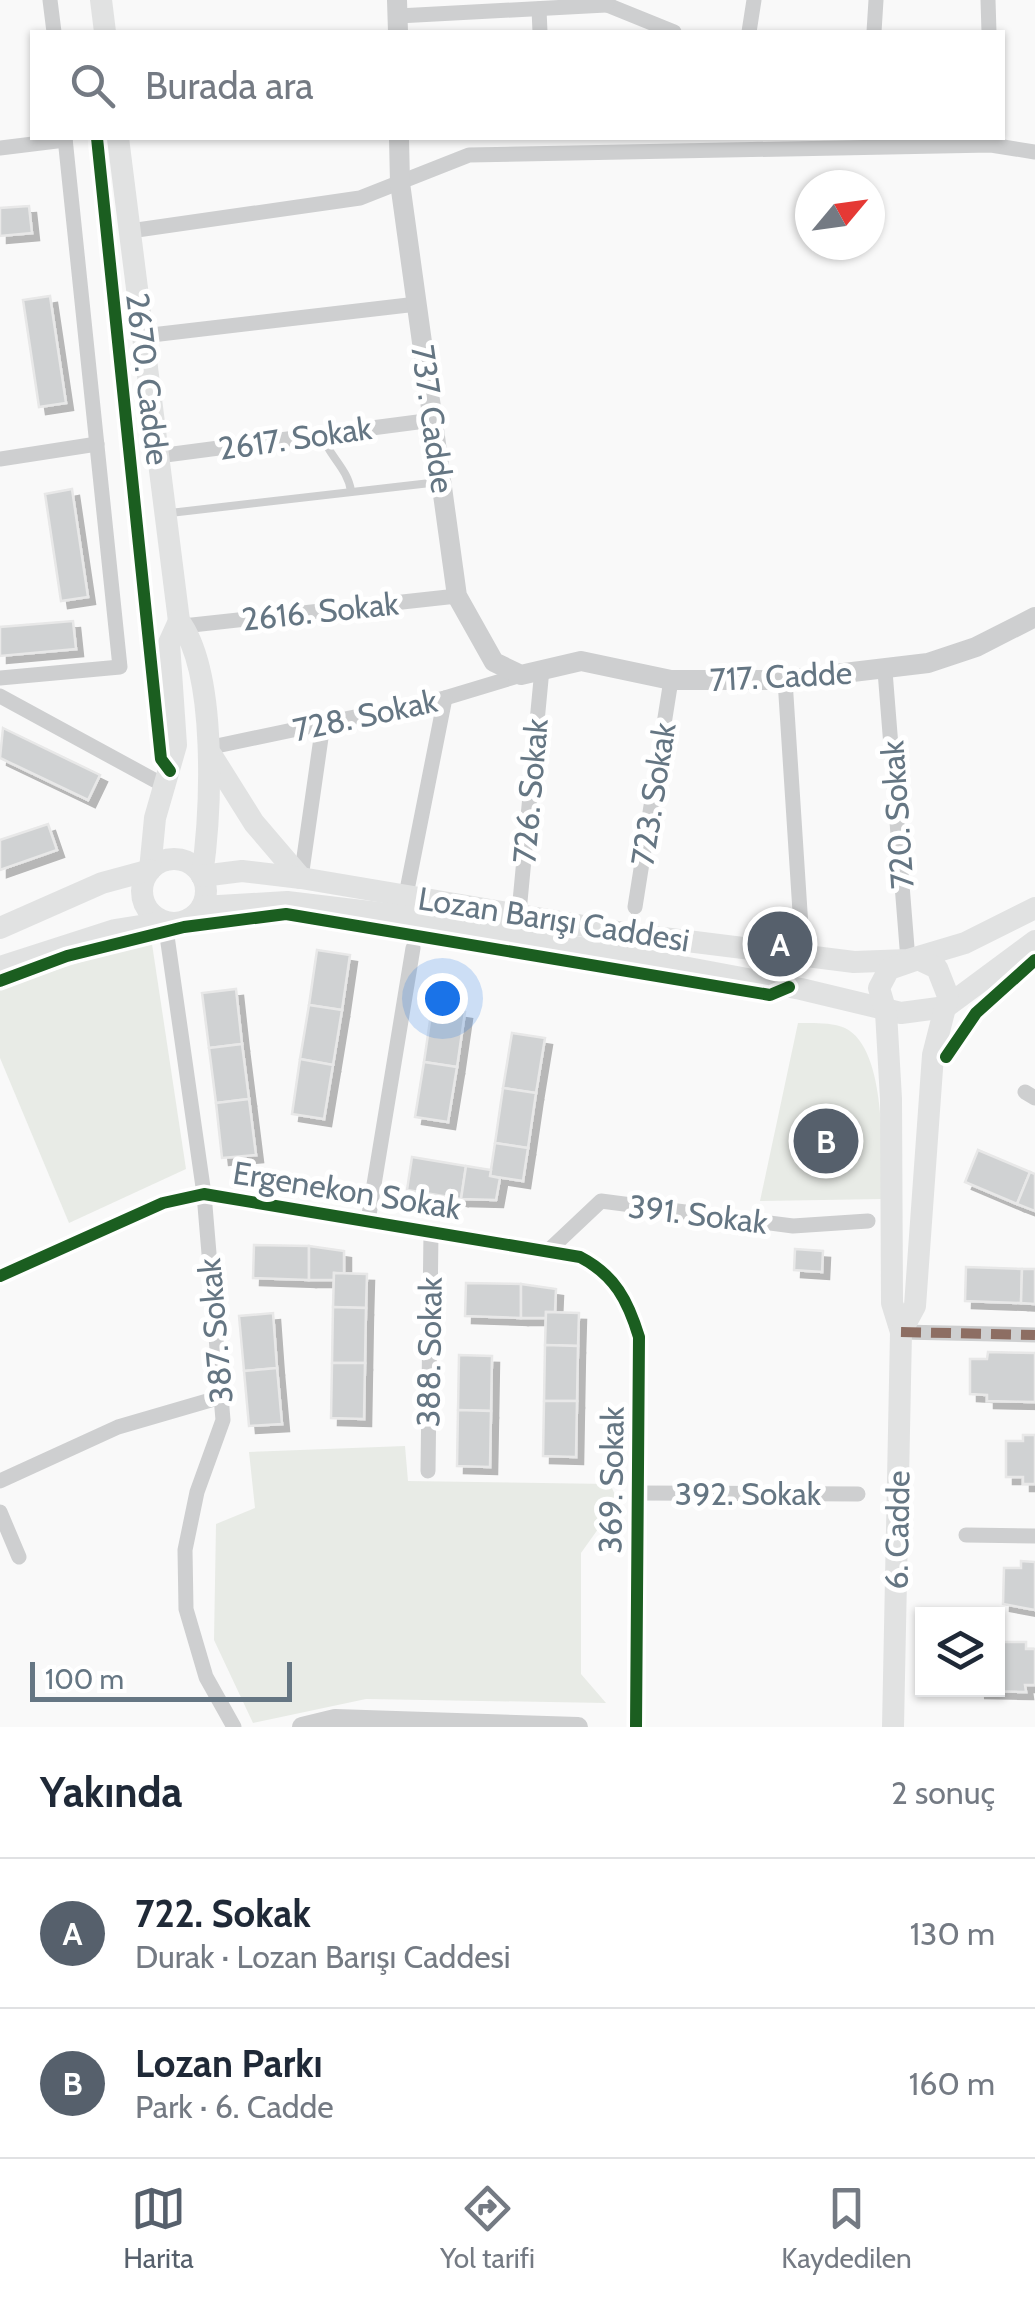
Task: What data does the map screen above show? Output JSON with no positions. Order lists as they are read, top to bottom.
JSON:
{
  "streets": {
    "main road": ["2670. Cadde", "Lozan Barışı Caddesi", "6. Cadde"],
    "street": [
      "737. Cadde",
      "2617. Sokak",
      "2616. Sokak",
      "717. Cadde",
      "728. Sokak",
      "726. Sokak",
      "723. Sokak",
      "720. Sokak",
      "Ergenekon Sokak",
      "391. Sokak",
      "387. Sokak",
      "388. Sokak",
      "369. Sokak",
      "392. Sokak"
    ]
  },
  "crossings": [
    ["2670. Cadde", "2617. Sokak"],
    ["2670. Cadde", "2616. Sokak"],
    ["2670. Cadde", "728. Sokak"],
    ["2670. Cadde", "Lozan Barışı Caddesi"],
    ["2670. Cadde", "387. Sokak"],
    ["737. Cadde", "2617. Sokak"],
    ["737. Cadde", "2616. Sokak"],
    ["737. Cadde", "717. Cadde"],
    ["737. Cadde", "728. Sokak"],
    ["717. Cadde", "728. Sokak"],
    ["717. Cadde", "726. Sokak"],
    ["717. Cadde", "723. Sokak"],
    ["717. Cadde", "720. Sokak"],
    ["726. Sokak", "Lozan Barışı Caddesi"],
    ["720. Sokak", "Lozan Barışı Caddesi"],
    ["Lozan Barışı Caddesi", "387. Sokak"],
    ["Lozan Barışı Caddesi", "6. Cadde"],
    ["Ergenekon Sokak", "391. Sokak"],
    ["Ergenekon Sokak", "387. Sokak"],
    ["Ergenekon Sokak", "388. Sokak"],
    ["Ergenekon Sokak", "369. Sokak"],
    ["369. Sokak", "392. Sokak"]
  ],
  "scale_bar": "100 m",
  "north": "top right",
  "page": {
    "search": "Burada ara",
    "pins": ["A", "B"],
    "scale": "100 m",
    "heading": ["Yakında", "2 sonuç"],
    "list": [
      {
        "mark": "A",
        "name": "722. Sokak",
        "note": "Durak · Lozan Barışı Caddesi",
        "value": "130 m"
      },
      {
        "mark": "B",
        "name": "Lozan Parkı",
        "note": "Park · 6. Cadde",
        "value": "160 m"
      }
    ],
    "nav": ["Harita", "Yol tarifi", "Kaydedilen"]
  }
}
